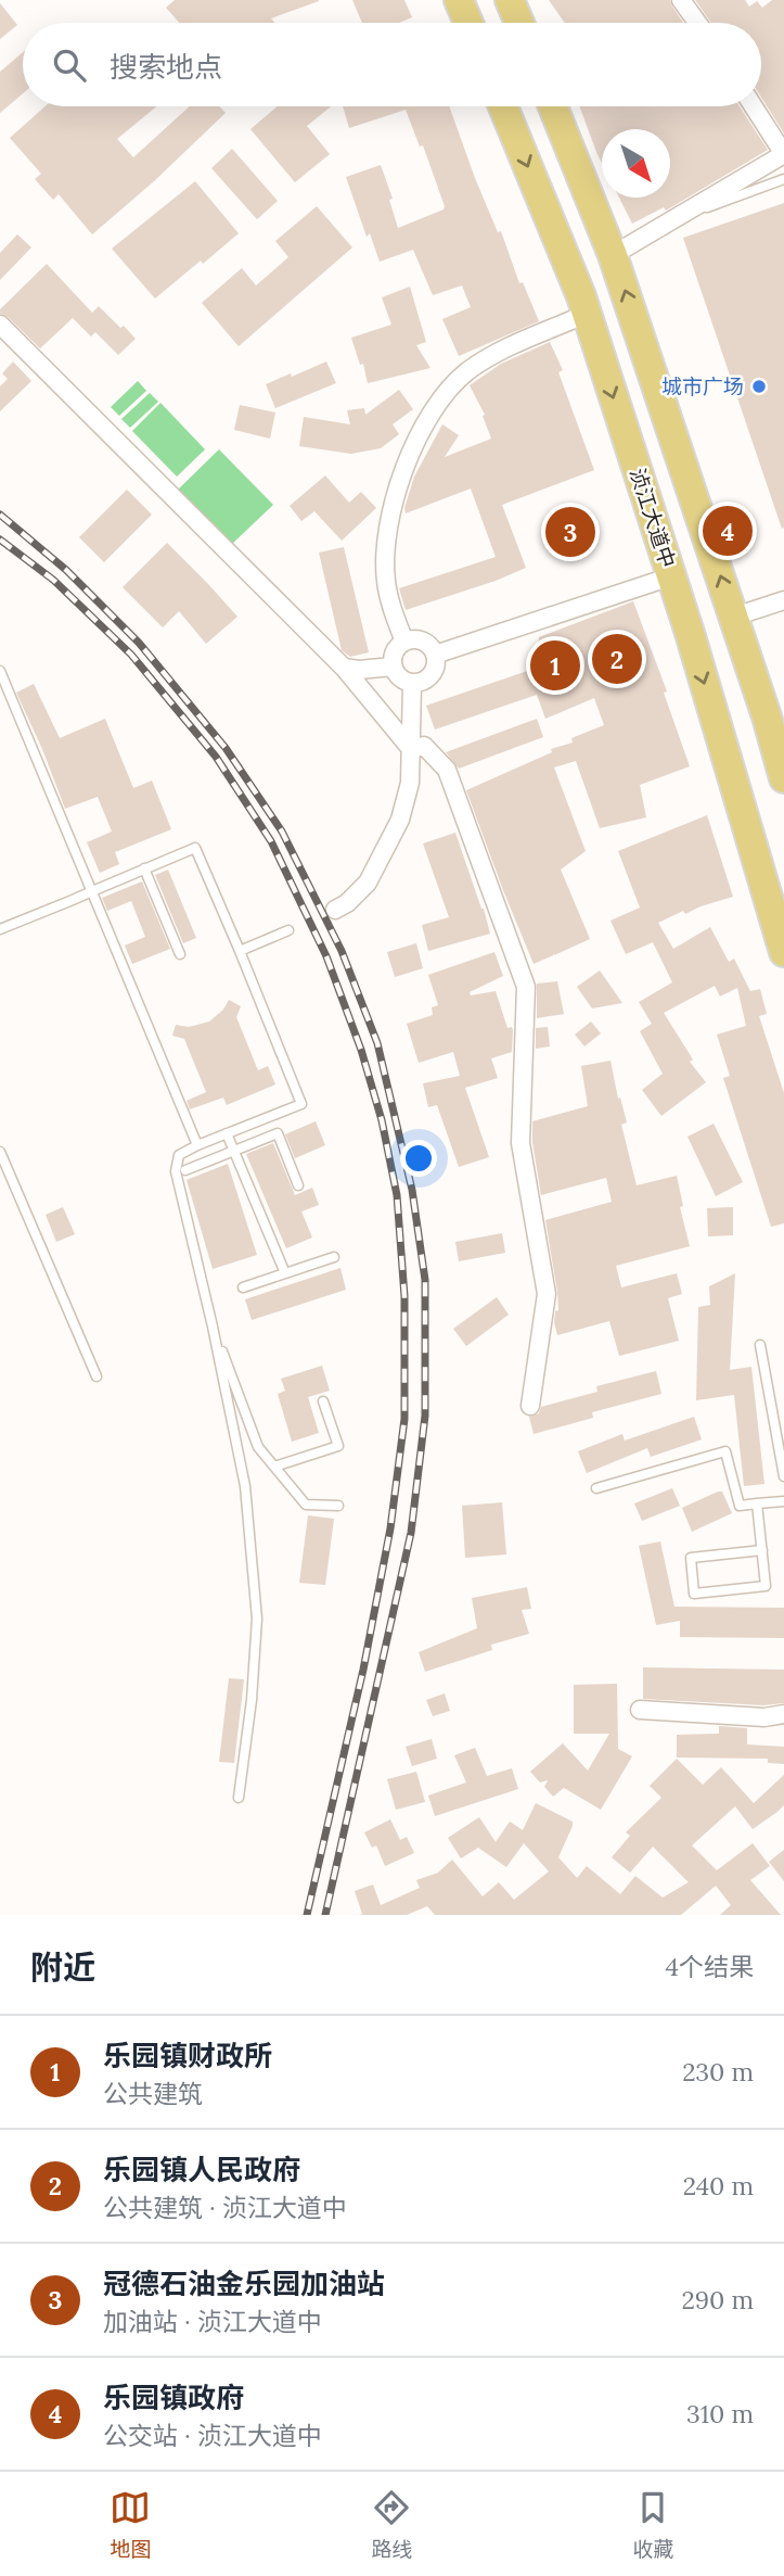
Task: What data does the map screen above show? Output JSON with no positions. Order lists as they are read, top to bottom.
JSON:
{
  "streets": {
    "main road": ["浈江大道中"]
  },
  "places": ["城市广场"],
  "north": "bottom right",
  "page": {
    "search": "搜索地点",
    "pins": [
      "4",
      "3",
      "2",
      "1"
    ],
    "heading": ["附近", "4个结果"],
    "list": [
      {
        "mark": "1",
        "name": "乐园镇财政所",
        "note": "公共建筑",
        "value": "230 m"
      },
      {
        "mark": "2",
        "name": "乐园镇人民政府",
        "note": "公共建筑 · 浈江大道中",
        "value": "240 m"
      },
      {
        "mark": "3",
        "name": "冠德石油金乐园加油站",
        "note": "加油站 · 浈江大道中",
        "value": "290 m"
      },
      {
        "mark": "4",
        "name": "乐园镇政府",
        "note": "公交站 · 浈江大道中",
        "value": "310 m"
      }
    ],
    "nav": ["地图", "路线", "收藏"]
  }
}
